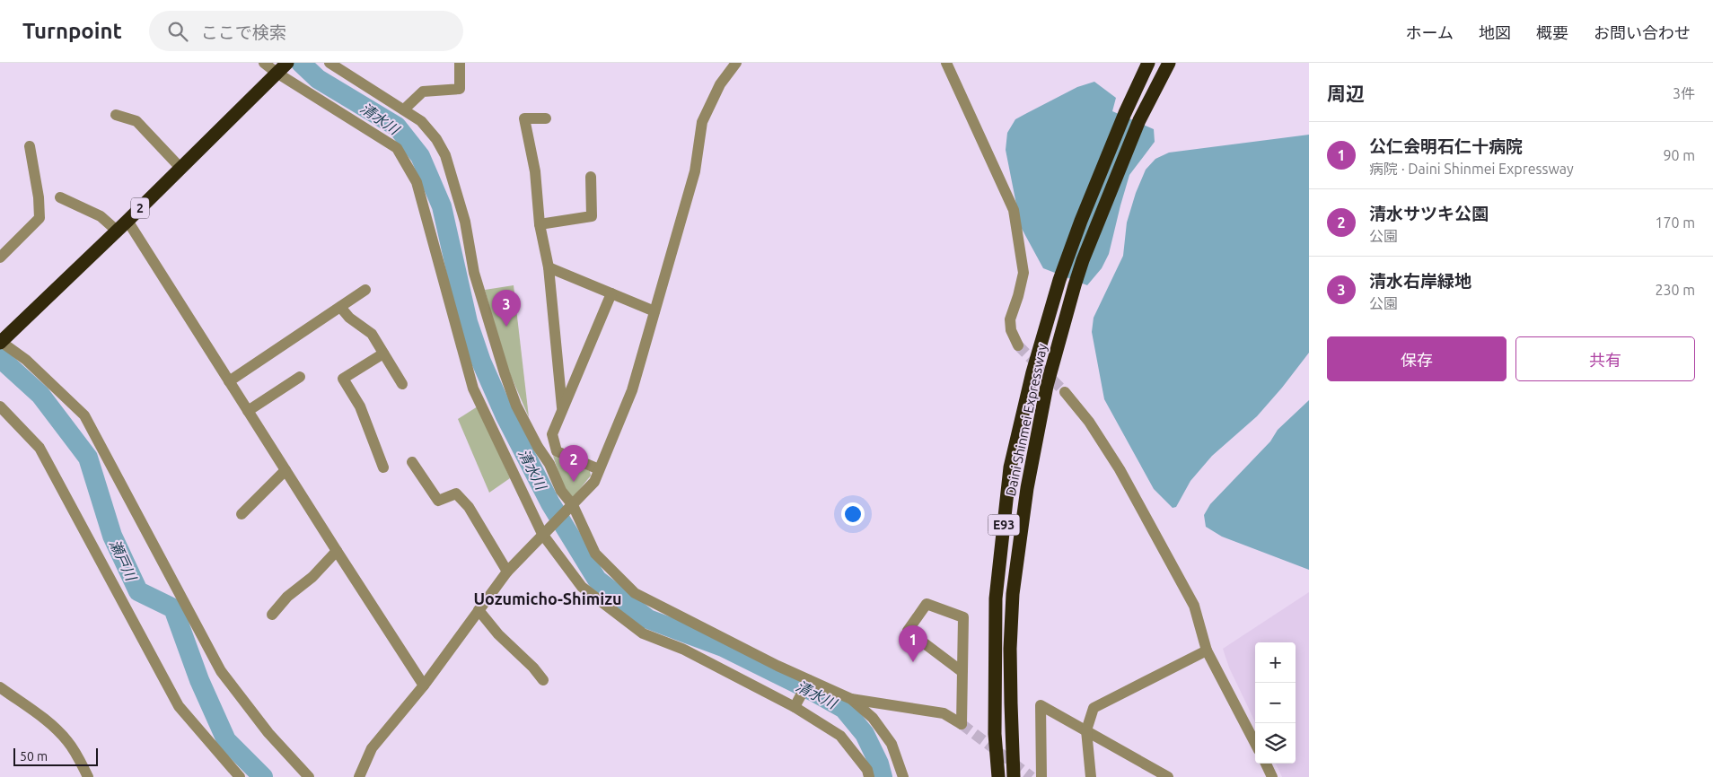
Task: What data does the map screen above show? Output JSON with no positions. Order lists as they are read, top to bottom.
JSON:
{
  "streets": {
    "highway": ["2", "Daini Shinmei Expressway", "E93"]
  },
  "districts": ["Uozumicho-Shimizu"],
  "water": ["清水川", "瀬戸川"],
  "scale_bar": "50 m",
  "page": {
    "header": "Turnpoint",
    "search": "ここで検索",
    "nav": [
      "ホーム",
      "地図",
      "概要",
      "お問い合わせ"
    ],
    "heading": ["周辺", "3件"],
    "list": [
      {
        "mark": "1",
        "name": "公仁会明石仁十病院",
        "note": "病院 · Daini Shinmei Expressway",
        "value": "90 m"
      },
      {
        "mark": "2",
        "name": "清水サツキ公園",
        "note": "公園",
        "value": "170 m"
      },
      {
        "mark": "3",
        "name": "清水右岸緑地",
        "note": "公園",
        "value": "230 m"
      }
    ],
    "pins": ["3", "2", "1"],
    "buttons": ["保存", "共有"],
    "map_buttons": ["+", "−"],
    "scale": "50 m"
  }
}
